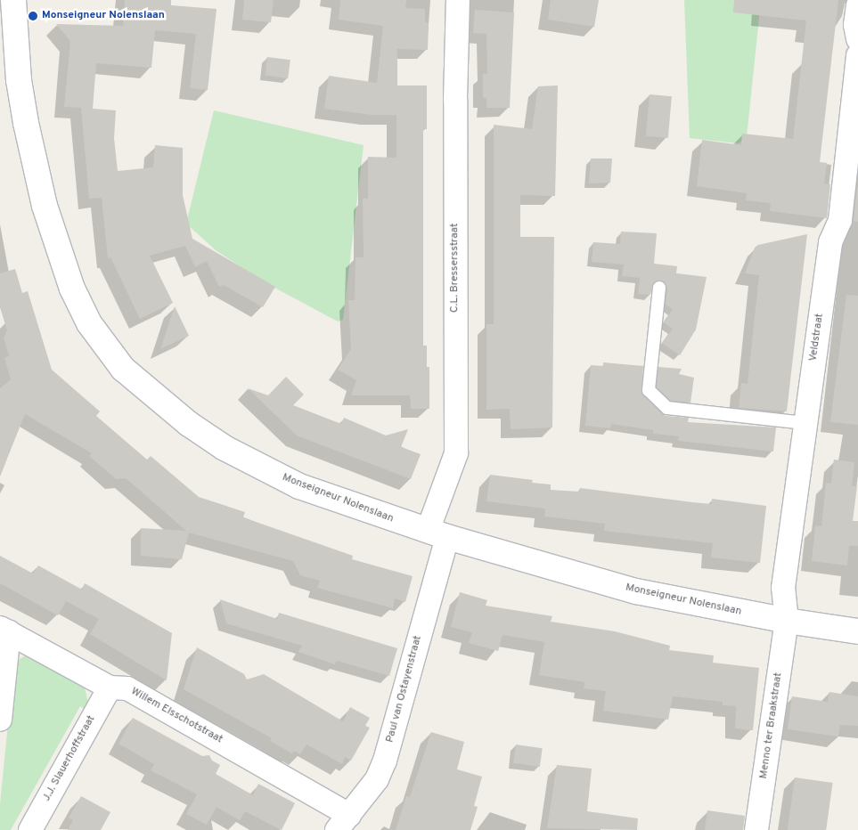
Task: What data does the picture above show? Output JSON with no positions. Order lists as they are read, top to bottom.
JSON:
{
  "streets": {
    "street": [
      "C.L. Bressersstraat",
      "Veldstraat",
      "Monseigneur Nolenslaan",
      "Paul van Ostayenstraat",
      "Willem Elsschotstraat",
      "Menno ter Braakstraat",
      "J.J. Slauerhoffstraat"
    ]
  },
  "crossings": [
    ["C.L. Bressersstraat", "Monseigneur Nolenslaan"],
    ["C.L. Bressersstraat", "Paul van Ostayenstraat"],
    ["Veldstraat", "Monseigneur Nolenslaan"],
    ["Veldstraat", "Menno ter Braakstraat"],
    ["Monseigneur Nolenslaan", "Paul van Ostayenstraat"],
    ["Monseigneur Nolenslaan", "Menno ter Braakstraat"],
    ["Paul van Ostayenstraat", "Willem Elsschotstraat"],
    ["Willem Elsschotstraat", "J.J. Slauerhoffstraat"]
  ],
  "places": ["Monseigneur Nolenslaan"]
}
